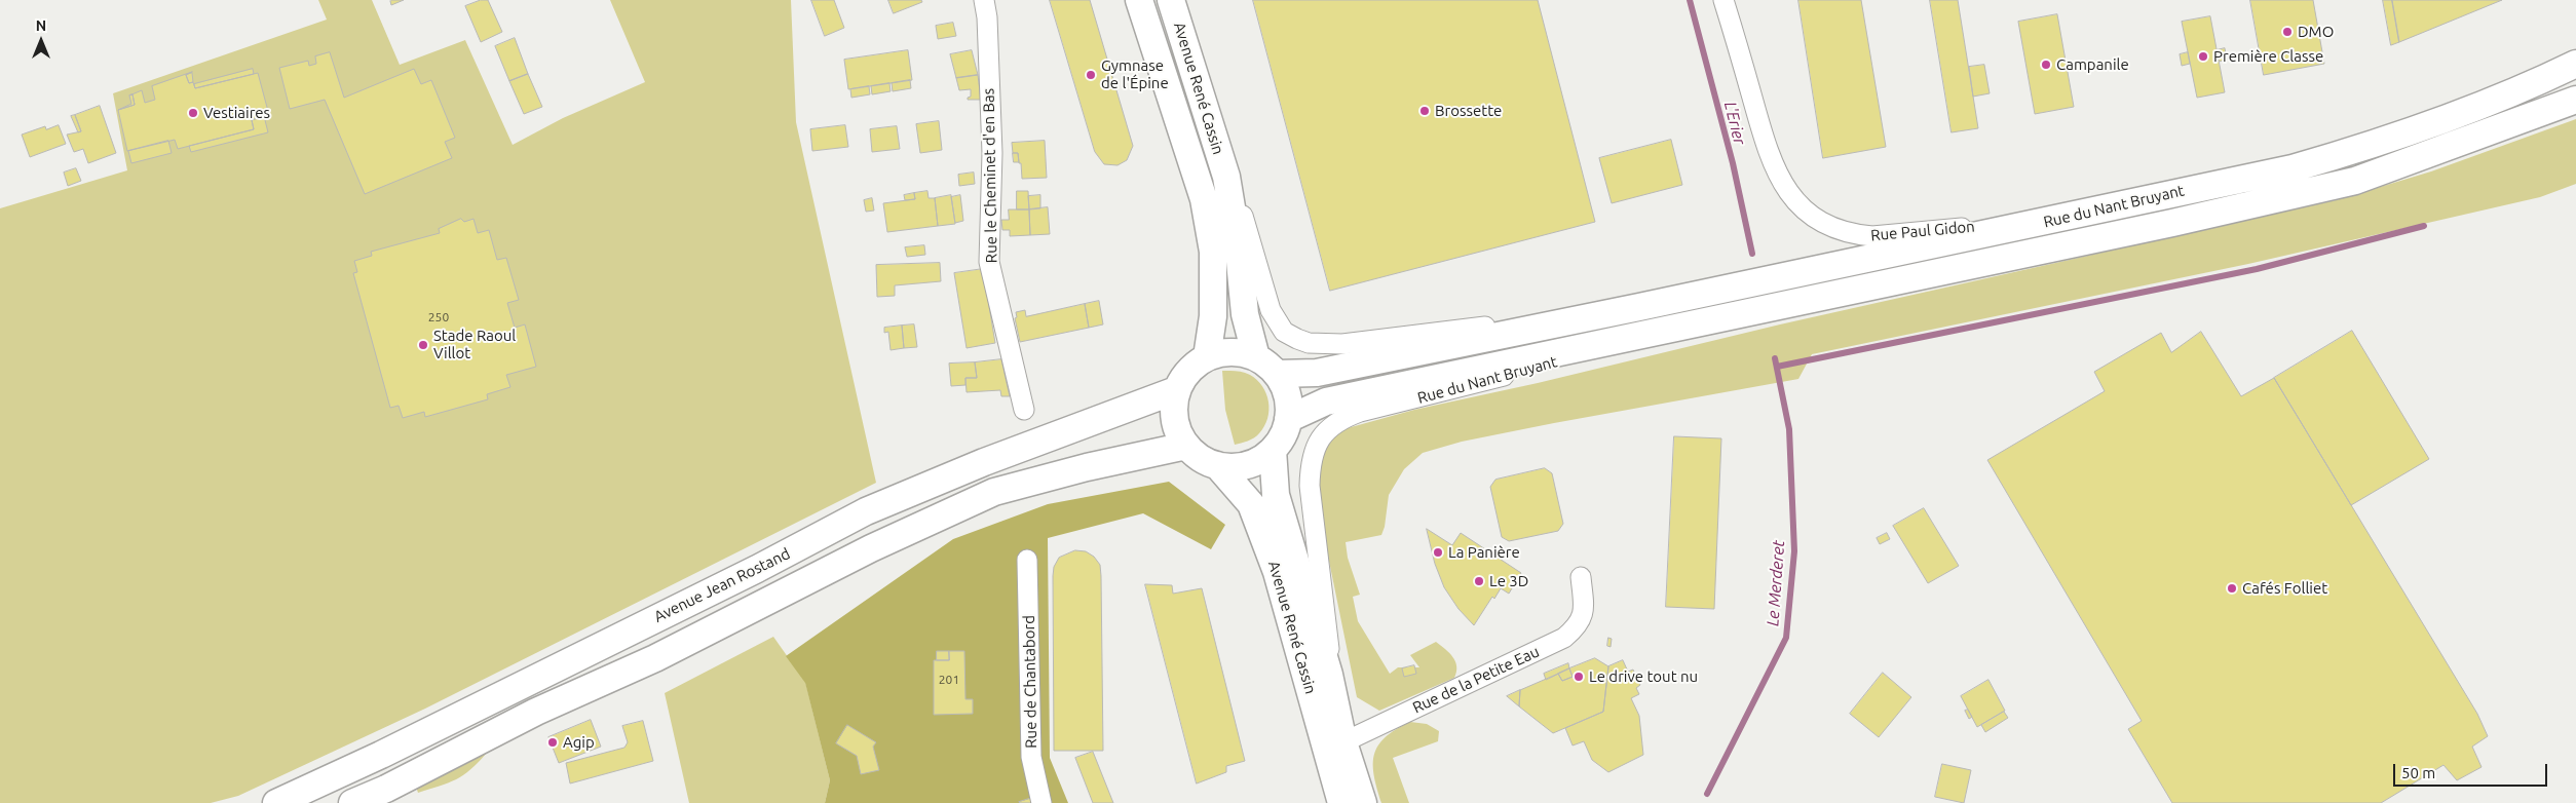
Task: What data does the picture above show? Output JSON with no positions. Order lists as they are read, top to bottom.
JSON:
{
  "streets": {
    "main road": ["Avenue René Cassin", "Rue du Nant Bruyant", "Avenue Jean Rostand"],
    "street": [
      "Rue le Cheminet d'en Bas",
      "Rue Paul Gidon",
      "Rue de la Petite Eau",
      "Rue de Chantabord"
    ]
  },
  "crossings": [
    ["Avenue René Cassin", "Rue du Nant Bruyant"],
    ["Avenue René Cassin", "Avenue Jean Rostand"],
    ["Avenue René Cassin", "Rue de la Petite Eau"],
    ["Rue du Nant Bruyant", "Rue Paul Gidon"],
    ["Rue du Nant Bruyant", "Avenue Jean Rostand"]
  ],
  "water": ["L'Erier", "Le Merderet"],
  "places": [
    "DMO",
    "Première Classe",
    "Campanile",
    "Gymnase de l'Épine",
    "Brossette",
    "Vestiaires",
    "Stade Raoul Villot",
    "La Panière",
    "Le 3D",
    "Cafés Folliet",
    "Le drive tout nu",
    "Agip"
  ],
  "house_numbers": ["250", "201"],
  "scale_bar": "50 m",
  "north": "top"
}
